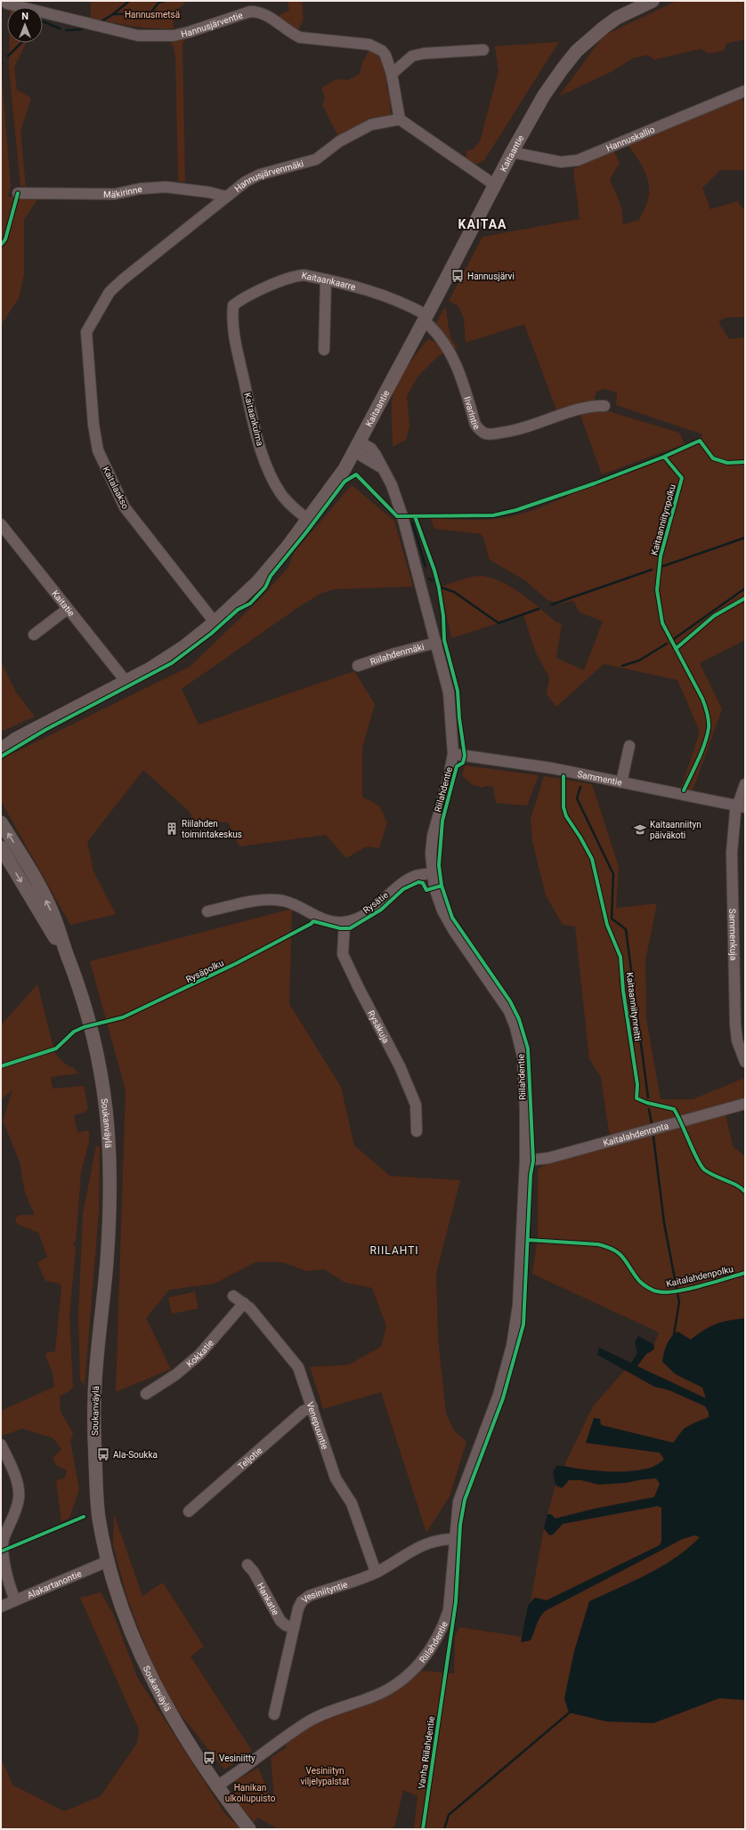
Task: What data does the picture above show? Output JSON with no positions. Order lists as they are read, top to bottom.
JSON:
{
  "streets": {
    "main road": ["Kaitaantie", "Soukanväylä"],
    "street": [
      "Hannusjärventie",
      "Hannuskallio",
      "Hannusjärvenmäki",
      "Mäkirinne",
      "Kaitaankaarre",
      "Iivarintie",
      "Kaitaankulma",
      "Kaitalaakso",
      "Kaitatie",
      "Riilahdenmäki",
      "Sammentie",
      "Riilahdentie",
      "Rysätie",
      "Sammenkuja",
      "Rysäkuja",
      "Kaitalahdenranta",
      "Kokkatie",
      "Venepuuntie",
      "Teljotie",
      "Alakartanontie",
      "Vesiniityntie",
      "Hankatie"
    ],
    "cycle path": [
      "Kaitaanniitynpolku",
      "Rysäpolku",
      "Kaitaanniitynreitti",
      "Kaitalahdenpolku",
      "Vanha Riilahdentie"
    ]
  },
  "crossings": [
    ["Hannusjärventie", "Hannusjärvenmäki"],
    ["Hannuskallio", "Kaitaantie"],
    ["Kaitaantie", "Kaitaankaarre"],
    ["Kaitaantie", "Iivarintie"],
    ["Kaitaantie", "Kaitaankulma"],
    ["Kaitaantie", "Kaitalaakso"],
    ["Kaitaantie", "Kaitatie"],
    ["Kaitaantie", "Riilahdentie"],
    ["Hannusjärvenmäki", "Mäkirinne"],
    ["Hannusjärvenmäki", "Kaitalaakso"],
    ["Kaitaankaarre", "Iivarintie"],
    ["Kaitaankaarre", "Kaitaankulma"],
    ["Riilahdenmäki", "Riilahdentie"],
    ["Sammentie", "Riilahdentie"],
    ["Sammentie", "Sammenkuja"],
    ["Riilahdentie", "Rysätie"],
    ["Riilahdentie", "Soukanväylä"],
    ["Riilahdentie", "Kaitalahdenranta"],
    ["Riilahdentie", "Vesiniityntie"],
    ["Rysätie", "Rysäkuja"],
    ["Soukanväylä", "Alakartanontie"],
    ["Kokkatie", "Venepuuntie"],
    ["Venepuuntie", "Teljotie"],
    ["Venepuuntie", "Vesiniityntie"],
    ["Vesiniityntie", "Hankatie"]
  ],
  "districts": ["KAITAA", "RIILAHTI"],
  "parks": ["Hannusmetsä", "Vesiniityn viljelypalstat", "Hanikan ulkoilupuisto"],
  "places": {
    "bus stop": ["Hannusjärvi", "Ala-Soukka", "Vesiniitty"],
    "building": ["Riilahden toimintakeskus"],
    "school or university": ["Kaitaanniityn päiväkoti"]
  },
  "north": "top"
}
